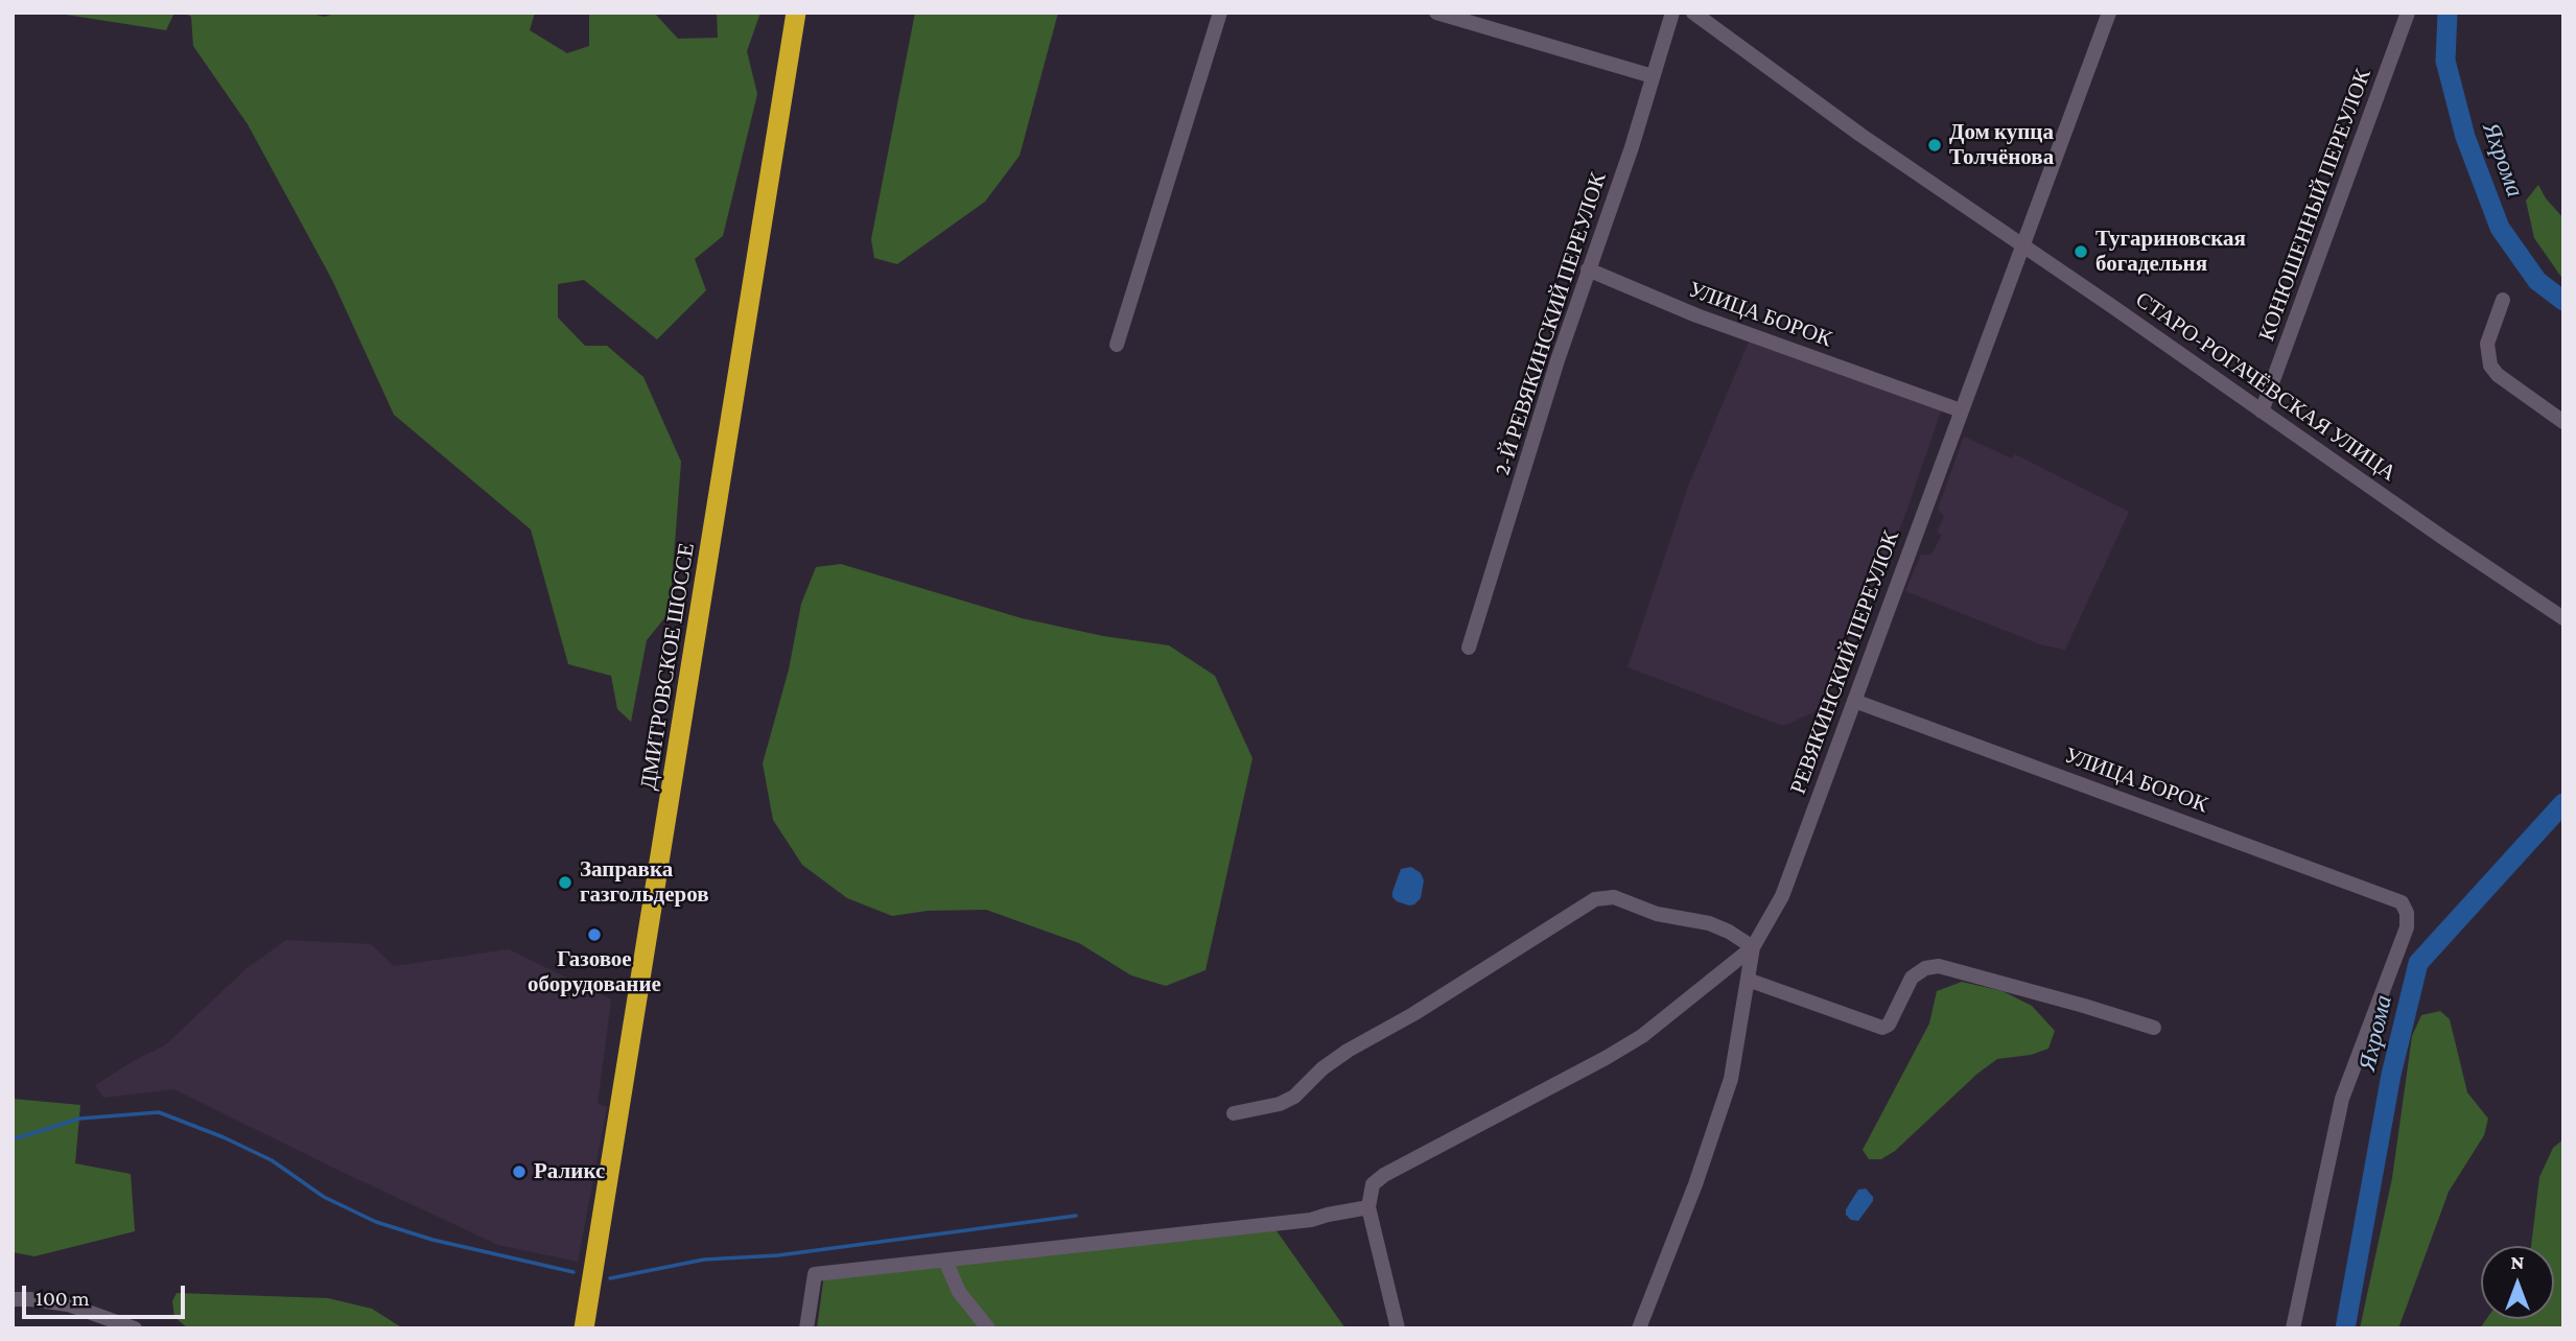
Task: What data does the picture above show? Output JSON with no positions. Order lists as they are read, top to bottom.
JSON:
{
  "streets": {
    "highway": ["ДМИТРОВСКОЕ ШОССЕ"],
    "street": [
      "КОНЮШЕННЫЙ ПЕРЕУЛОК",
      "УЛИЦА БОРОК",
      "2-Й РЕВЯКИНСКИЙ ПЕРЕУЛОК",
      "СТАРО-РОГАЧЁВСКАЯ УЛИЦА",
      "РЕВЯКИНСКИЙ ПЕРЕУЛОК"
    ]
  },
  "crossings": [
    ["КОНЮШЕННЫЙ ПЕРЕУЛОК", "СТАРО-РОГАЧЁВСКАЯ УЛИЦА"],
    ["УЛИЦА БОРОК", "2-Й РЕВЯКИНСКИЙ ПЕРЕУЛОК"],
    ["УЛИЦА БОРОК", "РЕВЯКИНСКИЙ ПЕРЕУЛОК"],
    ["СТАРО-РОГАЧЁВСКАЯ УЛИЦА", "РЕВЯКИНСКИЙ ПЕРЕУЛОК"]
  ],
  "water": ["Яхрома"],
  "places": [
    "Дом купца Толчёнова",
    "Тугариновская богадельня",
    "Заправка газгольдеров",
    "Газовое оборудование",
    "Раликс"
  ],
  "scale_bar": "100 m",
  "north": "top"
}
